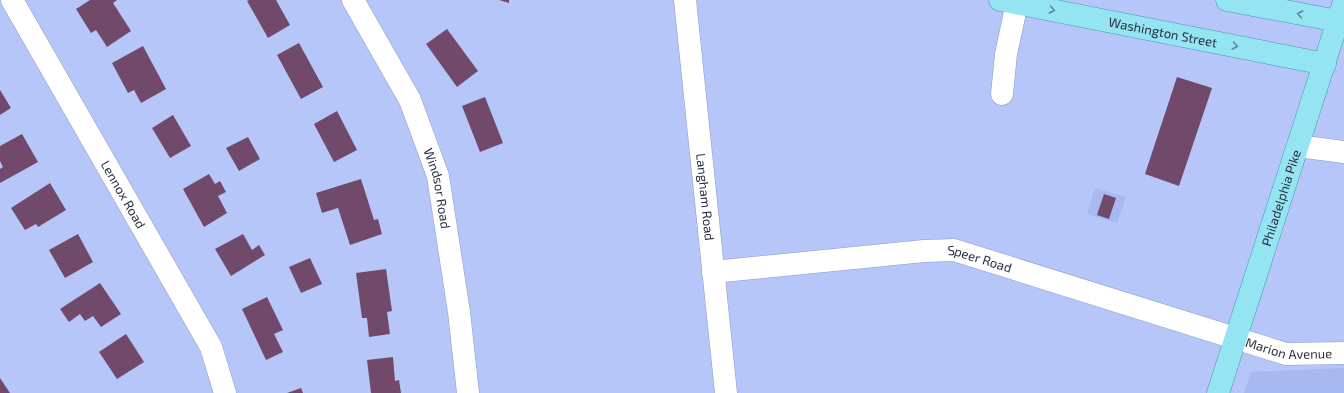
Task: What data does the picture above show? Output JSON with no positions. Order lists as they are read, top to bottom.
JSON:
{
  "streets": {
    "main road": ["Washington Street", "Philadelphia Pike"],
    "street": [
      "Windsor Road",
      "Lennox Road",
      "Langham Road",
      "Speer Road",
      "Marion Avenue"
    ]
  },
  "crossings": [
    ["Washington Street", "Philadelphia Pike"],
    ["Langham Road", "Speer Road"],
    ["Philadelphia Pike", "Speer Road"],
    ["Philadelphia Pike", "Marion Avenue"],
    ["Speer Road", "Marion Avenue"]
  ]
}
